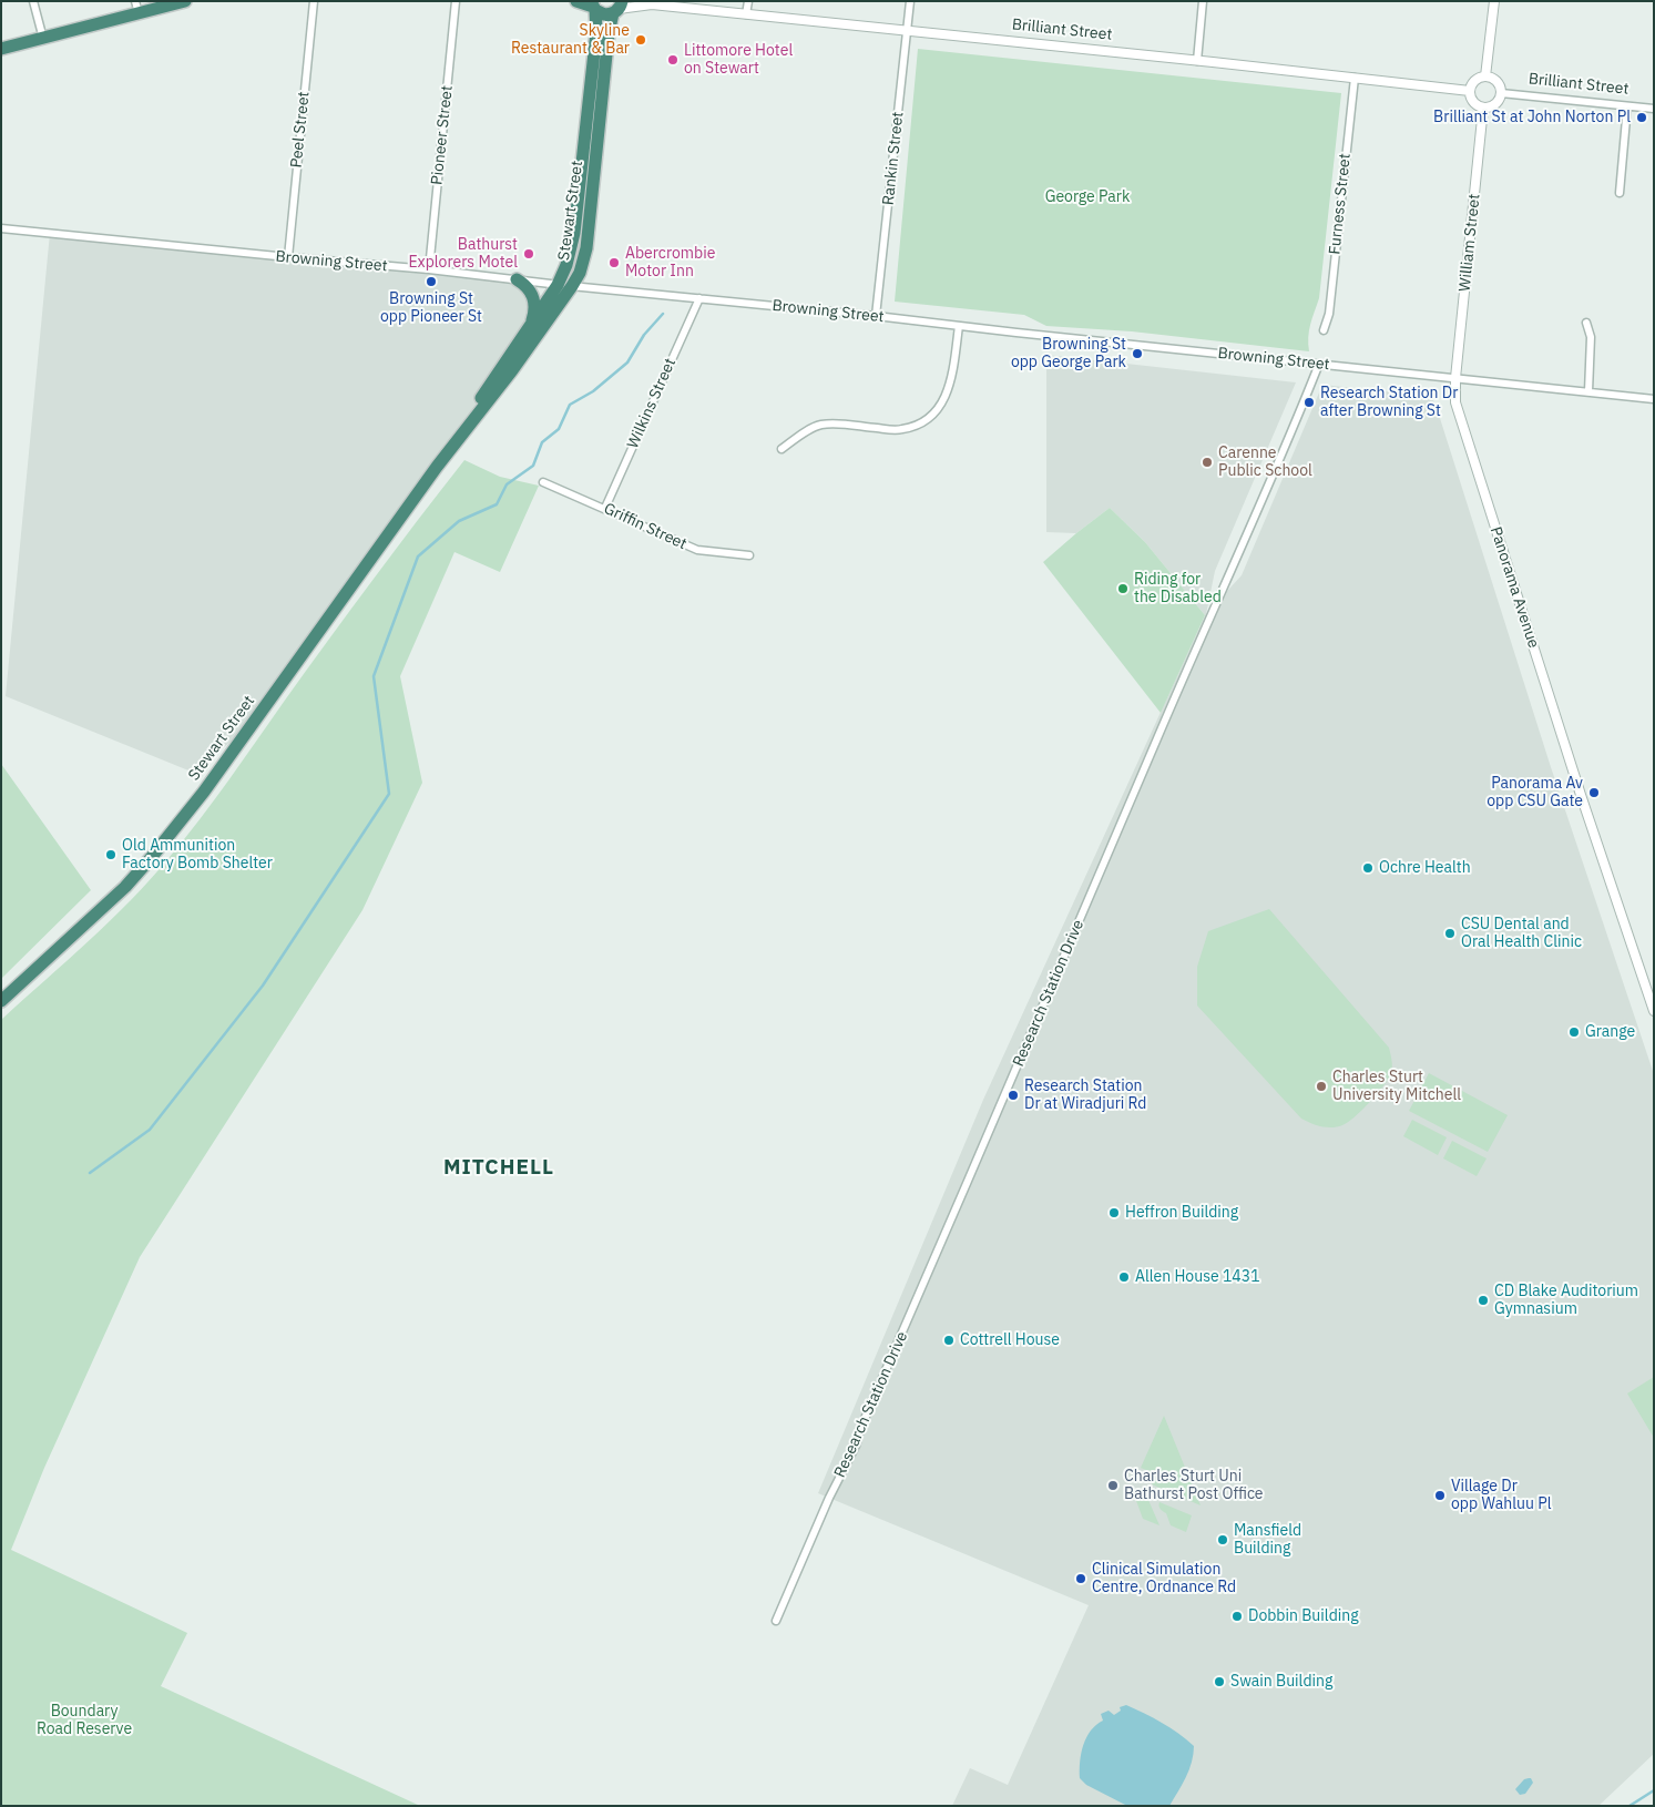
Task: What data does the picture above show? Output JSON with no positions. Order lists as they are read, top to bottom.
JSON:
{
  "streets": {
    "highway": ["Stewart Street"],
    "street": [
      "Brilliant Street",
      "Peel Street",
      "Pioneer Street",
      "Rankin Street",
      "Furness Street",
      "William Street",
      "Browning Street",
      "Wilkins Street",
      "Griffin Street",
      "Panorama Avenue",
      "Research Station Drive"
    ]
  },
  "crossings": [
    ["Brilliant Street", "Rankin Street"],
    ["Brilliant Street", "Furness Street"],
    ["Brilliant Street", "Stewart Street"],
    ["Brilliant Street", "William Street"],
    ["Peel Street", "Browning Street"],
    ["Pioneer Street", "Browning Street"],
    ["Rankin Street", "Browning Street"],
    ["Stewart Street", "Browning Street"],
    ["William Street", "Browning Street"],
    ["William Street", "Panorama Avenue"],
    ["Browning Street", "Wilkins Street"],
    ["Browning Street", "Panorama Avenue"],
    ["Browning Street", "Research Station Drive"],
    ["Wilkins Street", "Griffin Street"]
  ],
  "districts": ["MITCHELL"],
  "parks": ["George Park", "Boundary Road Reserve"],
  "places": [
    "Skyline Restaurant & Bar",
    "Littomore Hotel on Stewart",
    "Brilliant St at John Norton Pl",
    "Bathurst Explorers Motel",
    "Abercrombie Motor Inn",
    "Browning St opp Pioneer St",
    "Browning St opp George Park",
    "Research Station Dr after Browning St",
    "Carenne Public School",
    "Riding for the Disabled",
    "Panorama Av opp CSU Gate",
    "Old Ammunition Factory Bomb Shelter",
    "Ochre Health",
    "CSU Dental and Oral Health Clinic",
    "Grange",
    "Charles Sturt University Mitchell",
    "Research Station Dr at Wiradjuri Rd",
    "Heffron Building",
    "Allen House 1431",
    "CD Blake Auditorium Gymnasium",
    "Cottrell House",
    "Charles Sturt Uni Bathurst Post Office",
    "Village Dr opp Wahluu Pl",
    "Mansfield Building",
    "Clinical Simulation Centre, Ordnance Rd",
    "Dobbin Building",
    "Swain Building"
  ]
}
